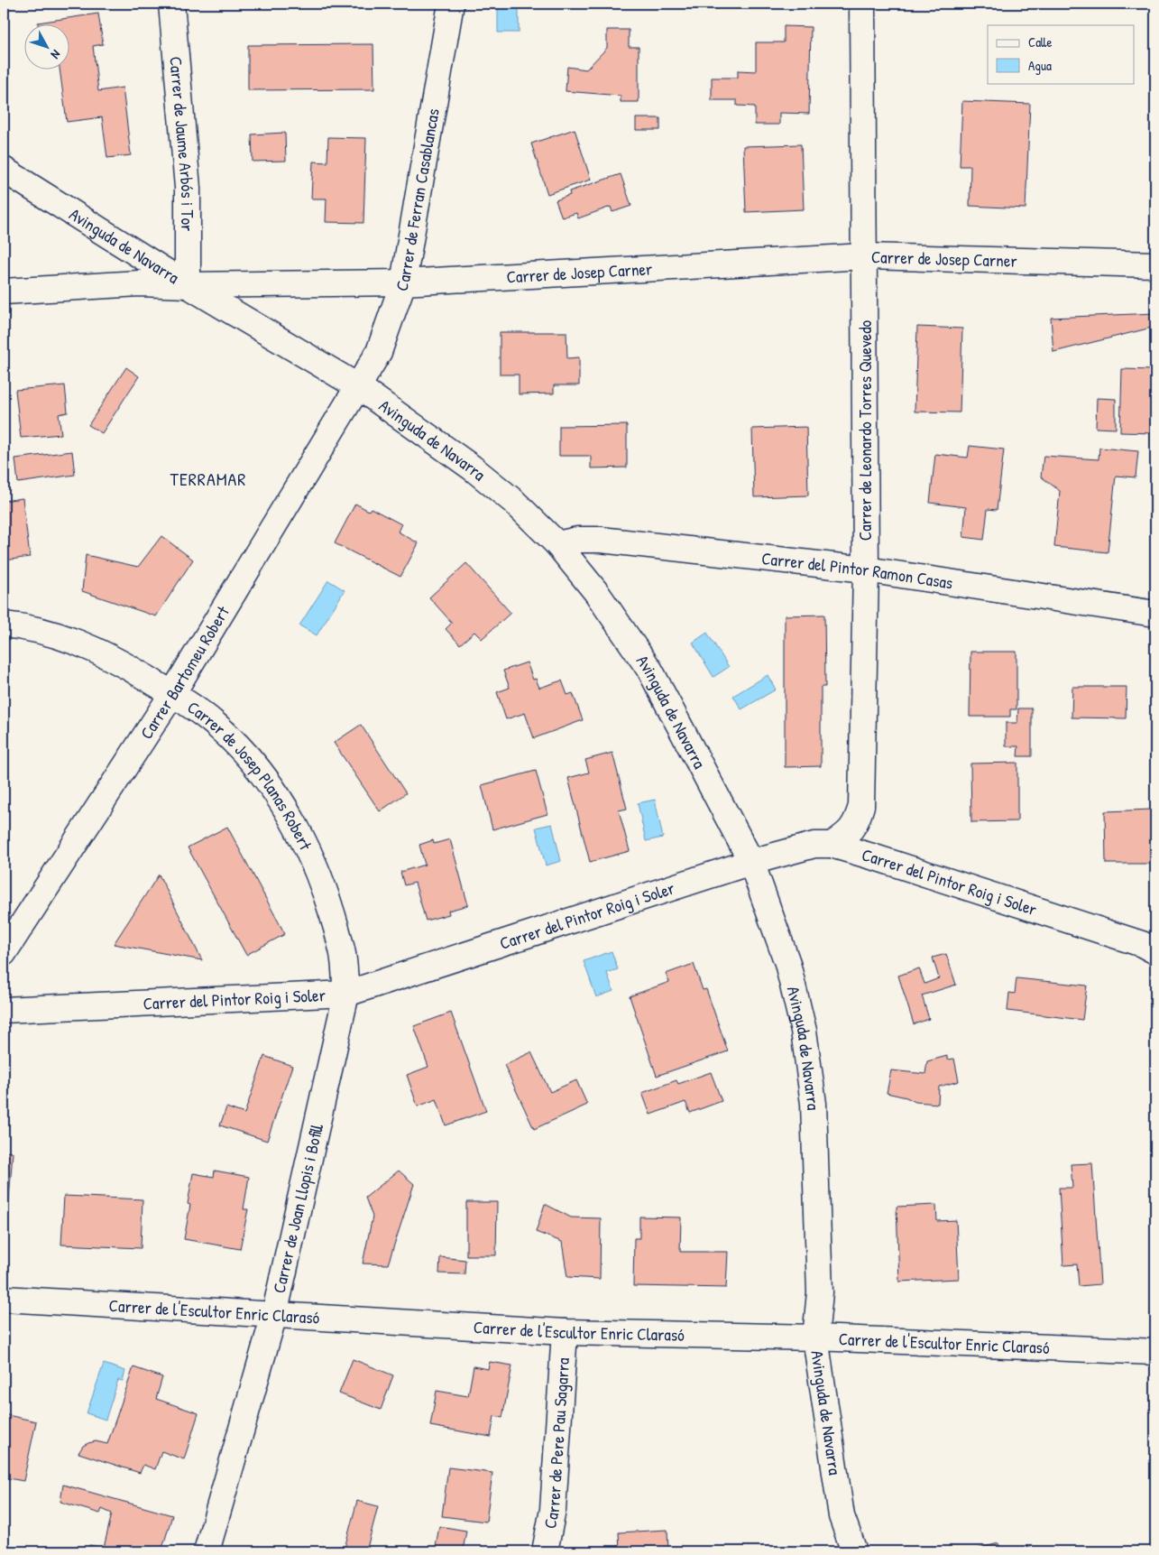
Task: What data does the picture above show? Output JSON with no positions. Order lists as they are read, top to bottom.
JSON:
{
  "streets": {
    "street": [
      "Carrer de Jaume Arbós i Tor",
      "Carrer de Ferran Casablancas",
      "Avinguda de Navarra",
      "Carrer de Josep Carner",
      "Carrer de Leonardo Torres Quevedo",
      "Carrer del Pintor Ramon Casas",
      "Carrer Bartomeu Robert",
      "Carrer de Josep Planas Robert",
      "Carrer del Pintor Roig i Soler",
      "Carrer de Joan Llopis i Bofill",
      "Carrer de l'Escultor Enric Clarasó",
      "Carrer de Pere Pau Sagarra"
    ]
  },
  "crossings": [
    ["Carrer de Jaume Arbós i Tor", "Avinguda de Navarra"],
    ["Carrer de Jaume Arbós i Tor", "Carrer de Josep Carner"],
    ["Carrer de Ferran Casablancas", "Avinguda de Navarra"],
    ["Carrer de Ferran Casablancas", "Carrer de Josep Carner"],
    ["Carrer de Ferran Casablancas", "Carrer Bartomeu Robert"],
    ["Avinguda de Navarra", "Carrer de Josep Carner"],
    ["Avinguda de Navarra", "Carrer del Pintor Ramon Casas"],
    ["Avinguda de Navarra", "Carrer Bartomeu Robert"],
    ["Avinguda de Navarra", "Carrer del Pintor Roig i Soler"],
    ["Avinguda de Navarra", "Carrer de l'Escultor Enric Clarasó"],
    ["Carrer de Josep Carner", "Carrer de Leonardo Torres Quevedo"],
    ["Carrer de Leonardo Torres Quevedo", "Carrer del Pintor Ramon Casas"],
    ["Carrer de Leonardo Torres Quevedo", "Carrer del Pintor Roig i Soler"],
    ["Carrer Bartomeu Robert", "Carrer de Josep Planas Robert"],
    ["Carrer de Josep Planas Robert", "Carrer del Pintor Roig i Soler"],
    ["Carrer de Josep Planas Robert", "Carrer de Joan Llopis i Bofill"],
    ["Carrer del Pintor Roig i Soler", "Carrer de Joan Llopis i Bofill"],
    ["Carrer de Joan Llopis i Bofill", "Carrer de l'Escultor Enric Clarasó"],
    ["Carrer de l'Escultor Enric Clarasó", "Carrer de Pere Pau Sagarra"]
  ],
  "districts": ["TERRAMAR"],
  "legend": ["Calle", "Agua"],
  "north": "bottom right"
}
